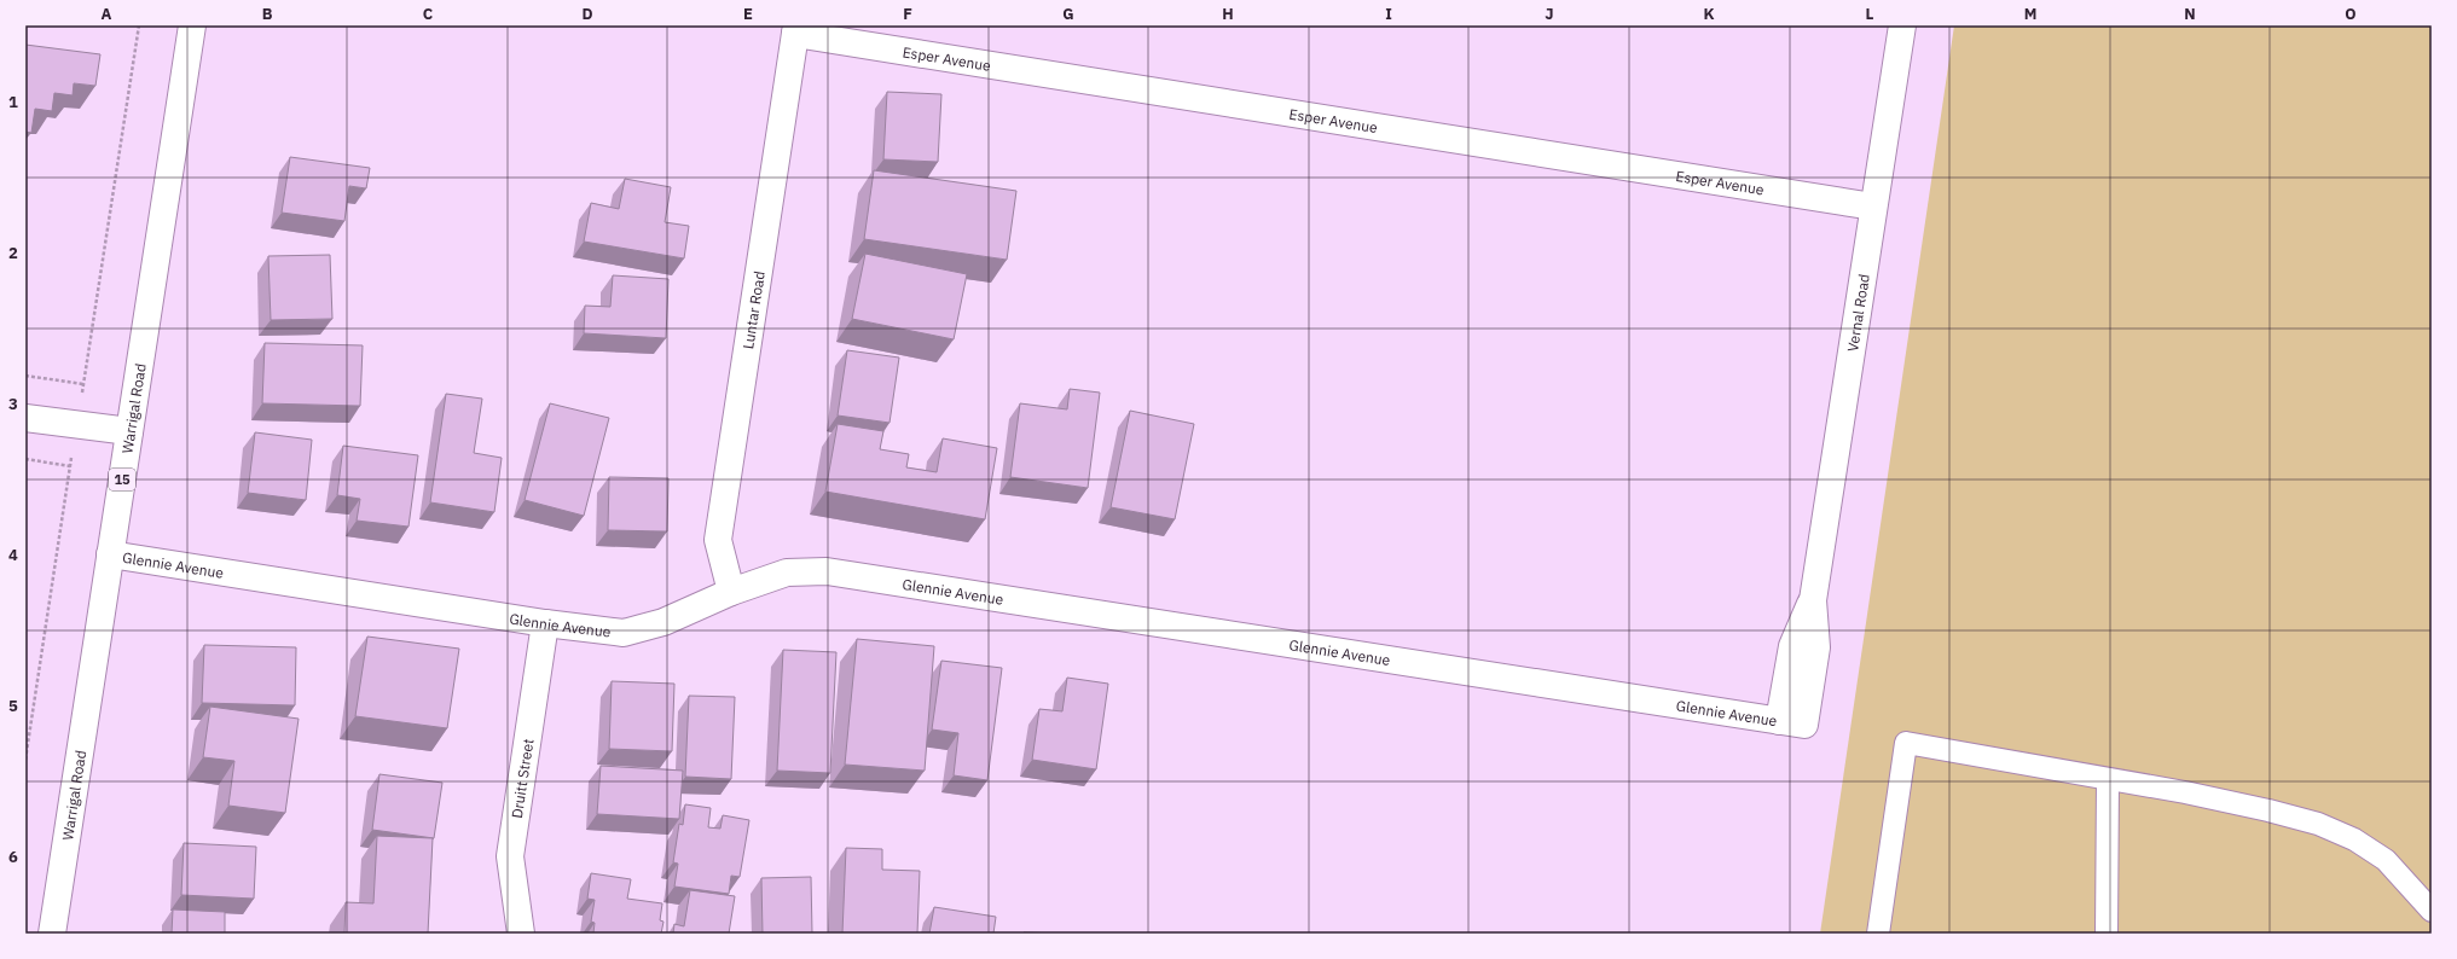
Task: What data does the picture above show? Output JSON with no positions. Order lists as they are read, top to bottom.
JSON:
{
  "streets": {
    "main road": [
      "Esper Avenue",
      "Luntar Road",
      "Vernal Road",
      "Warrigal Road",
      "15",
      "Glennie Avenue",
      "Druitt Street"
    ]
  },
  "crossings": [
    ["Esper Avenue", "Luntar Road"],
    ["Esper Avenue", "Vernal Road"],
    ["Luntar Road", "Glennie Avenue"],
    ["Vernal Road", "Glennie Avenue"],
    ["Warrigal Road", "Glennie Avenue"],
    ["Glennie Avenue", "Druitt Street"]
  ],
  "grid": {
    "columns": [
      "A",
      "B",
      "C",
      "D",
      "E",
      "F",
      "G",
      "H",
      "I",
      "J",
      "K",
      "L",
      "M",
      "N",
      "O"
    ],
    "rows": [
      "1",
      "2",
      "3",
      "4",
      "5",
      "6"
    ]
  }
}
